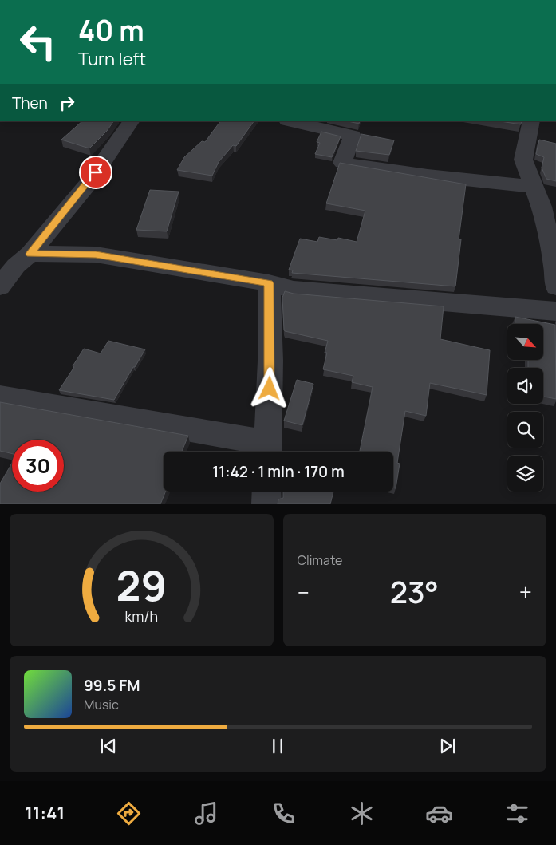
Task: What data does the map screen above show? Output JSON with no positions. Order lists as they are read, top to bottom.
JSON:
{
  "north": "bottom right",
  "page": {
    "turn": ["40 m", "Turn left"],
    "then": "Then",
    "limit": "30",
    "trip": "11:42 · 1 min · 170 m",
    "tile": "Climate",
    "heat": ["−", "23°", "+"],
    "song": ["99.5 FM", "Music"],
    "tabs": "11:41",
    "gauge": ["29", "km/h"]
  }
}
